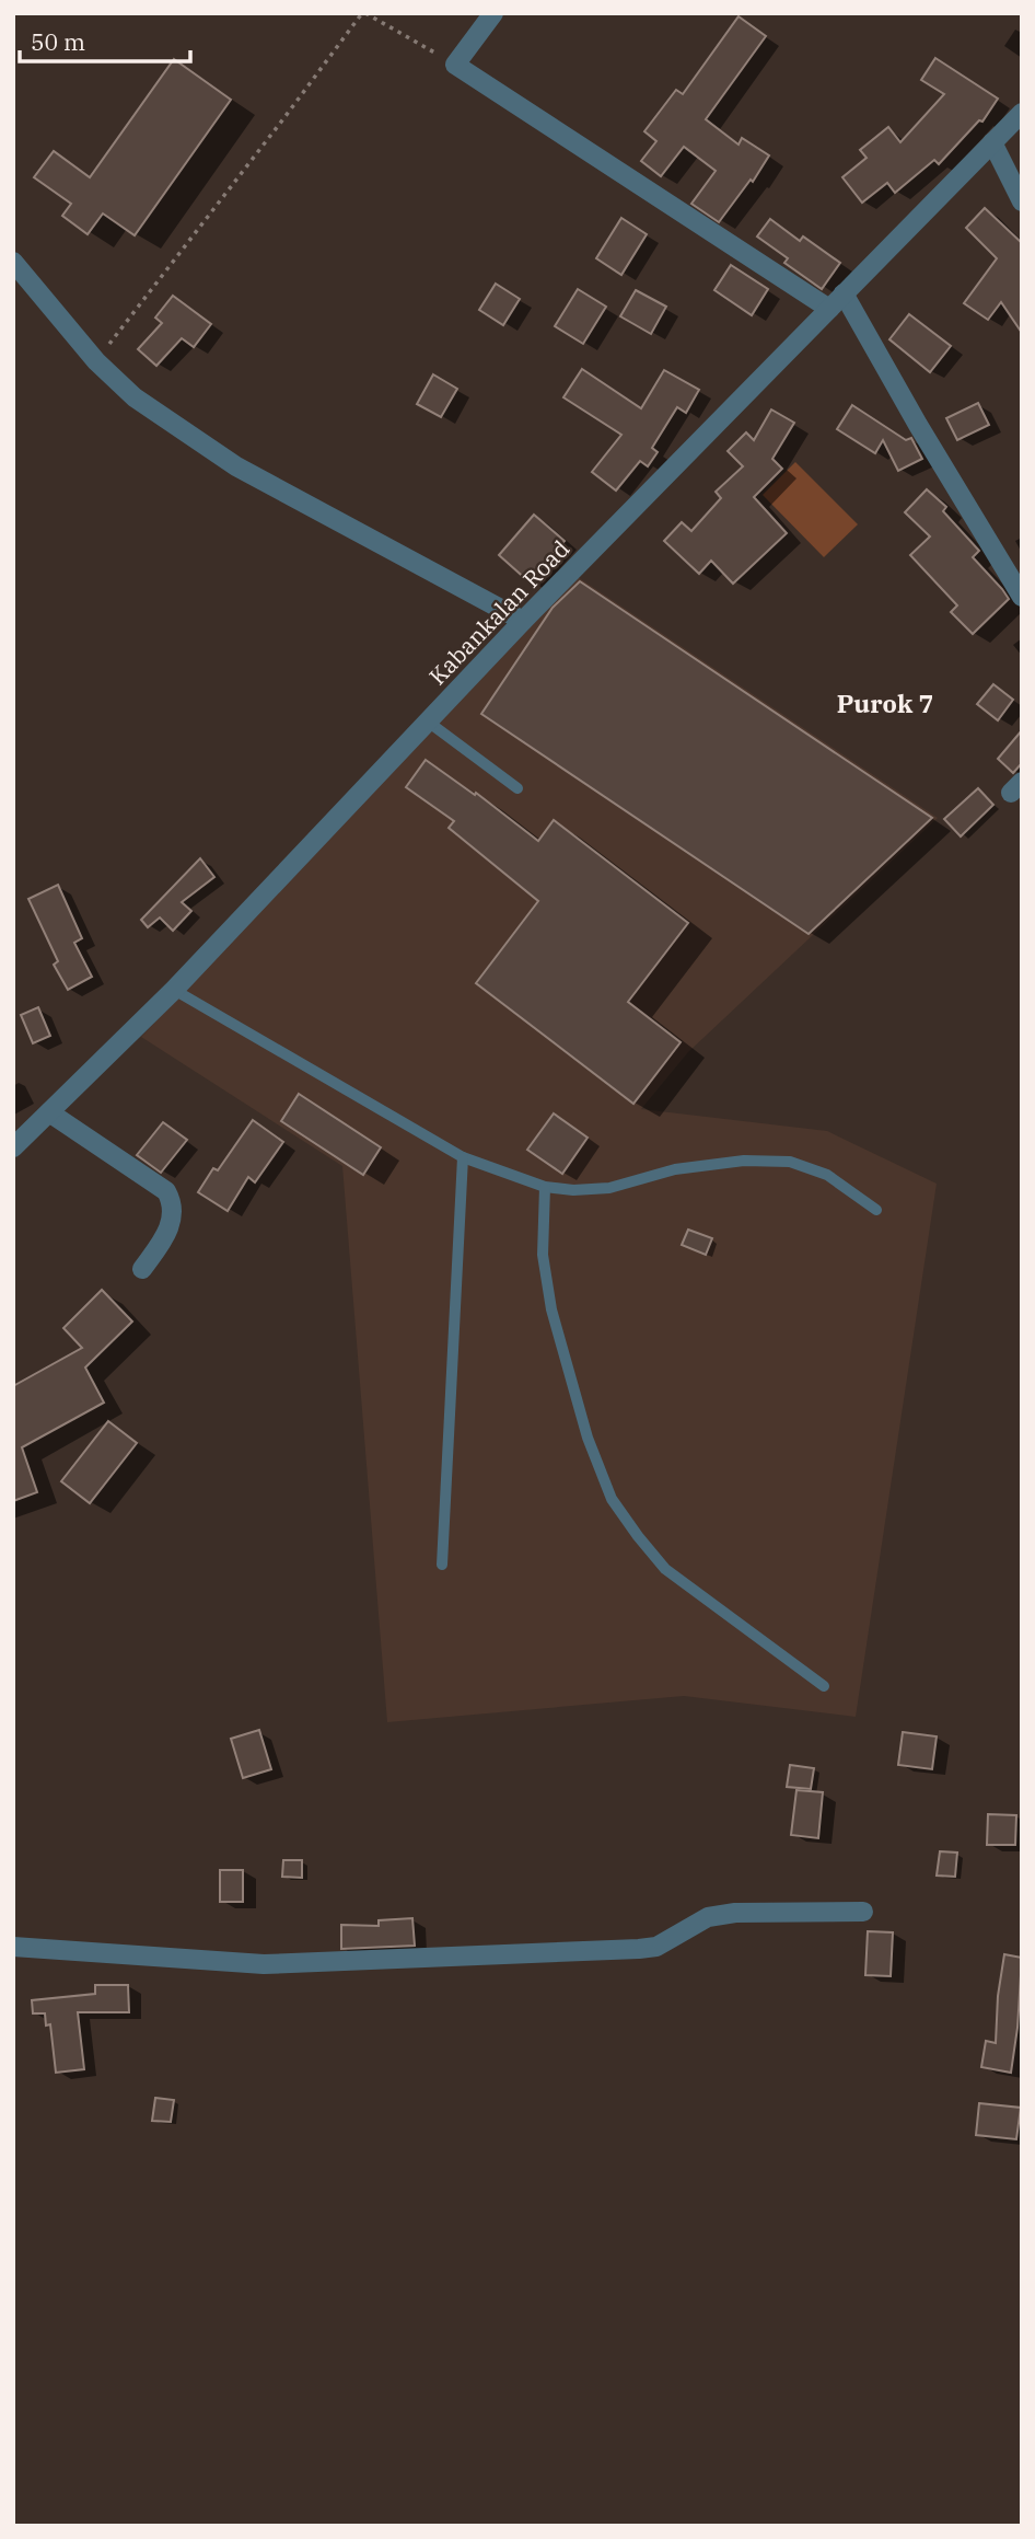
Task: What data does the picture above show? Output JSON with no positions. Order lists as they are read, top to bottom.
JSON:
{
  "streets": {
    "street": ["Kabankalan Road"]
  },
  "districts": ["Purok 7"],
  "scale_bar": "50 m"
}
